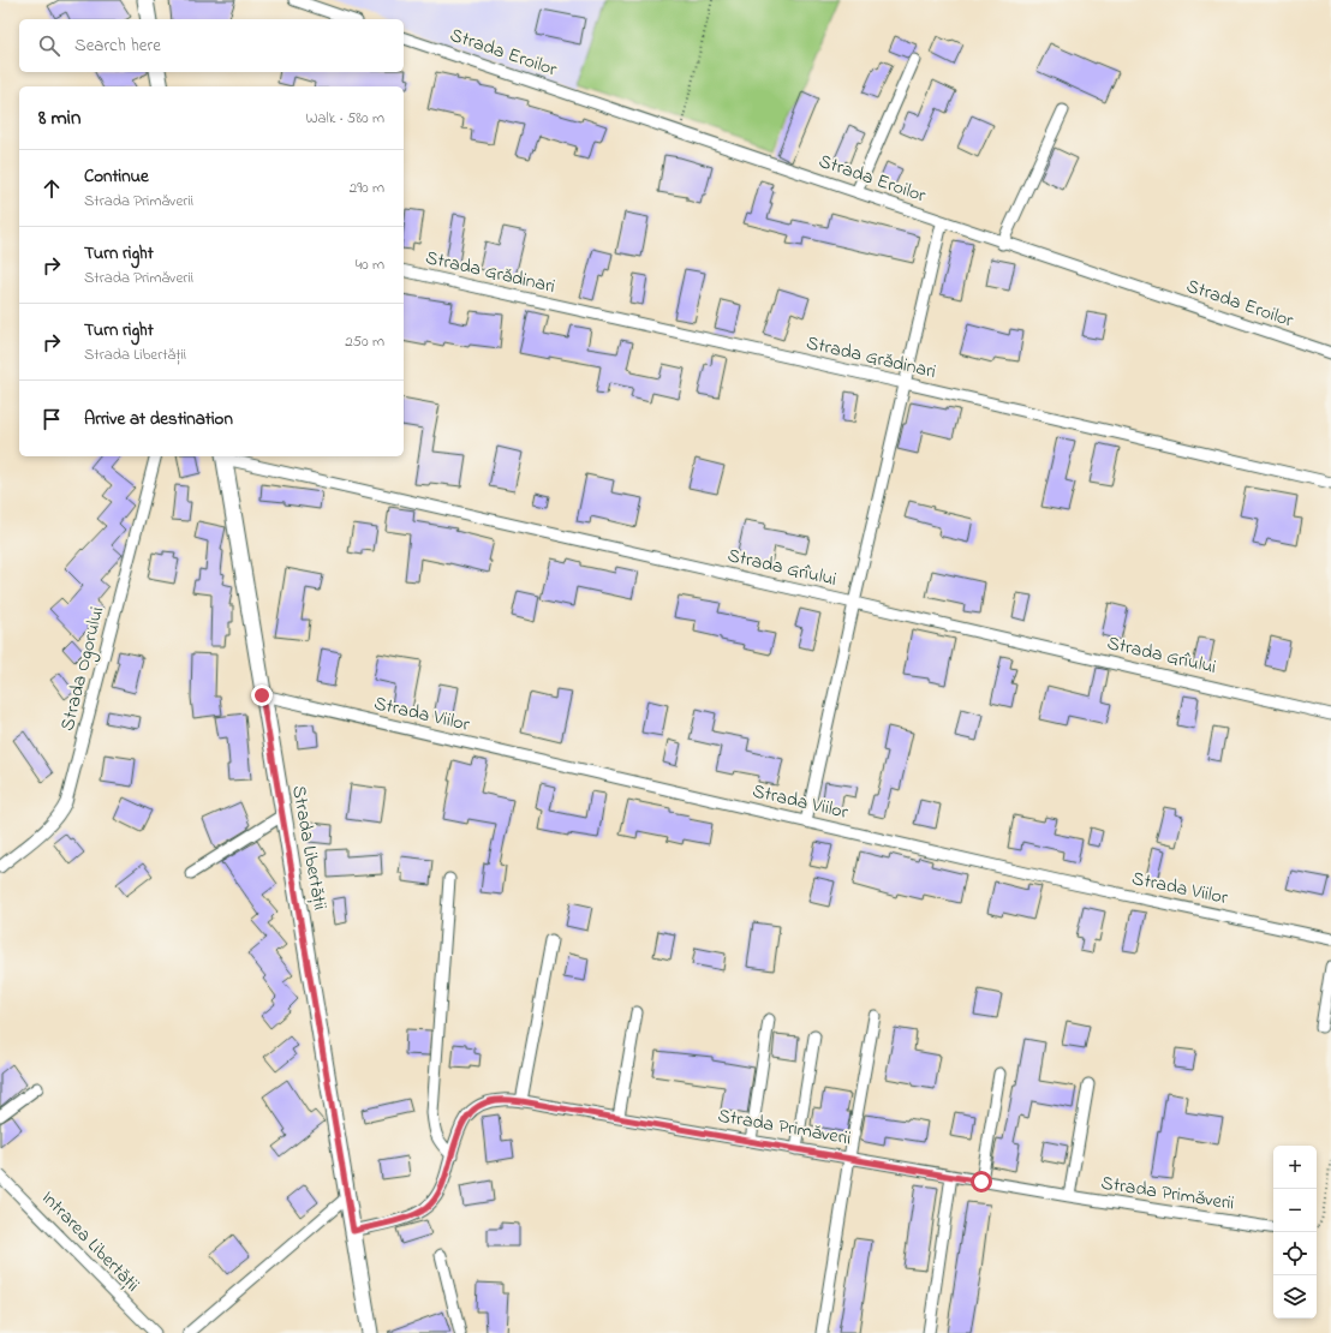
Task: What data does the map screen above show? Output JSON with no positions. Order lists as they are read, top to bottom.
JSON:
{
  "streets": {
    "main road": ["Strada Libertății"],
    "street": [
      "Strada Eroilor",
      "Strada Grădinari",
      "Strada Grîului",
      "Strada Ogorului",
      "Strada Viilor",
      "Strada Primăverii",
      "Intrarea Libertății"
    ]
  },
  "crossings": [
    ["Strada Grîului", "Strada Libertății"],
    ["Strada Viilor", "Strada Libertății"],
    ["Strada Libertății", "Strada Primăverii"]
  ],
  "page": {
    "search": "Search here",
    "heading": ["8 min", "Walk · 580 m"],
    "list": [
      ["Continue", "Strada Primăverii", "290 m"],
      ["Turn right", "Strada Primăverii", "40 m"],
      ["Turn right", "Strada Libertății", "250 m"],
      "Arrive at destination"
    ],
    "map_buttons": ["+", "−"]
  }
}
